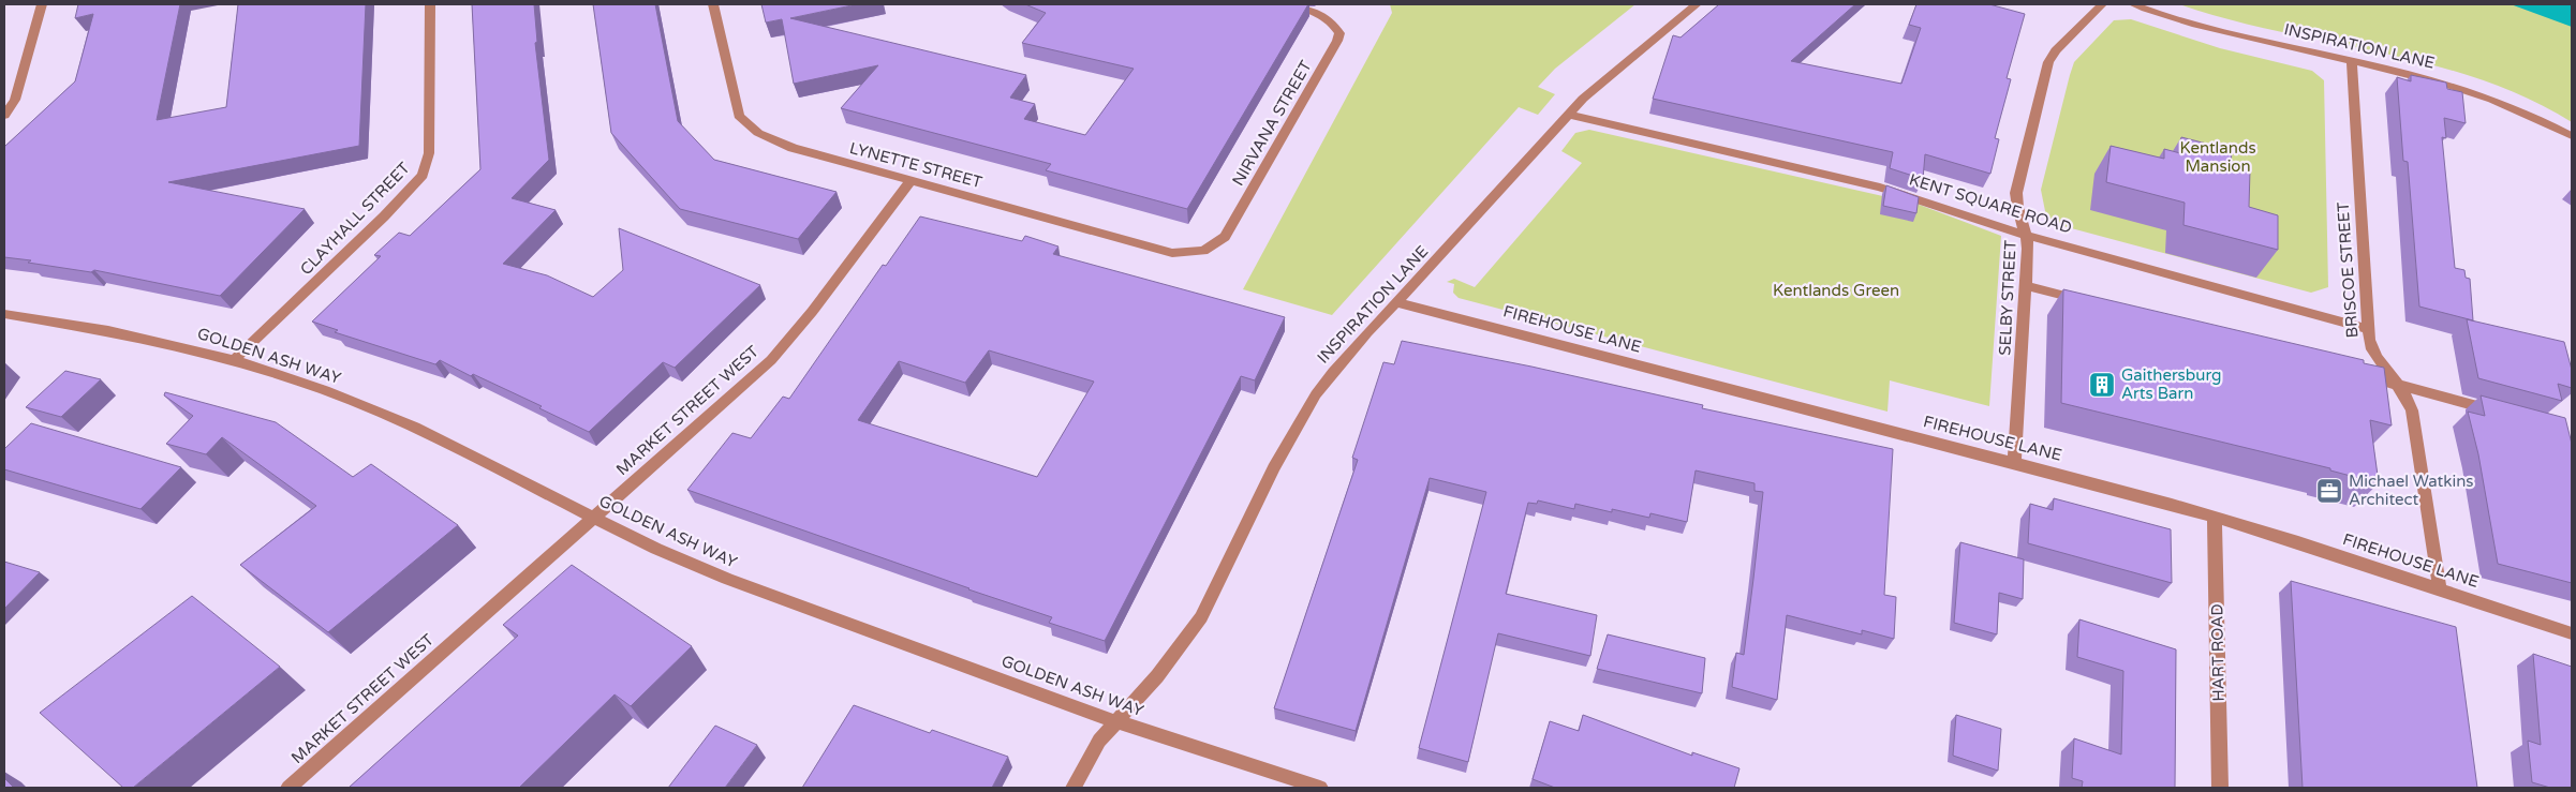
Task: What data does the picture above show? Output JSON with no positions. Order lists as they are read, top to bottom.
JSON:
{
  "streets": {
    "street": [
      "INSPIRATION LANE",
      "NIRVANA STREET",
      "LYNETTE STREET",
      "KENT SQUARE ROAD",
      "CLAYHALL STREET",
      "BRISCOE STREET",
      "SELBY STREET",
      "FIREHOUSE LANE",
      "GOLDEN ASH WAY",
      "MARKET STREET WEST",
      "HART ROAD"
    ]
  },
  "crossings": [
    ["INSPIRATION LANE", "KENT SQUARE ROAD"],
    ["INSPIRATION LANE", "BRISCOE STREET"],
    ["INSPIRATION LANE", "FIREHOUSE LANE"],
    ["INSPIRATION LANE", "GOLDEN ASH WAY"],
    ["NIRVANA STREET", "LYNETTE STREET"],
    ["LYNETTE STREET", "MARKET STREET WEST"],
    ["KENT SQUARE ROAD", "BRISCOE STREET"],
    ["KENT SQUARE ROAD", "SELBY STREET"],
    ["CLAYHALL STREET", "GOLDEN ASH WAY"],
    ["BRISCOE STREET", "FIREHOUSE LANE"],
    ["SELBY STREET", "FIREHOUSE LANE"],
    ["FIREHOUSE LANE", "HART ROAD"],
    ["GOLDEN ASH WAY", "MARKET STREET WEST"]
  ],
  "parks": ["Kentlands Mansion", "Kentlands Green"],
  "places": {
    "building": ["Gaithersburg Arts Barn"],
    "office": ["Michael Watkins Architect"]
  }
}
